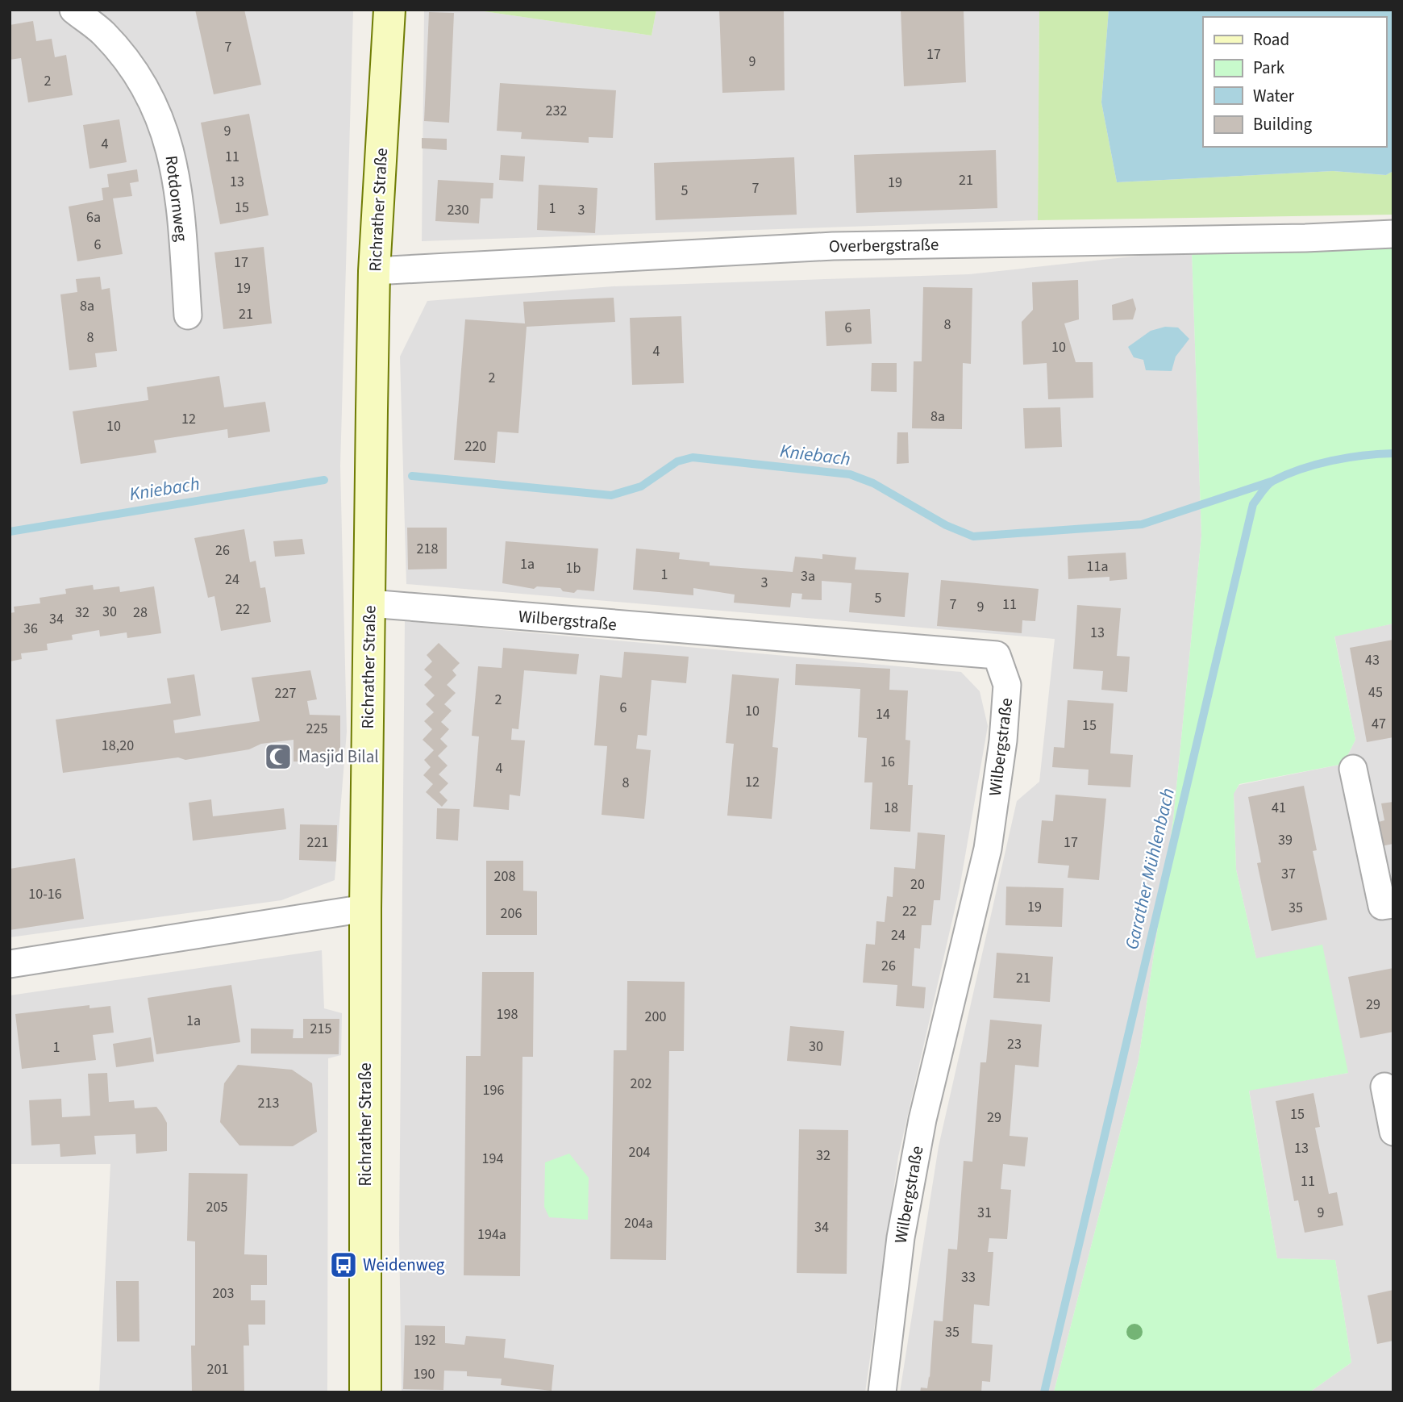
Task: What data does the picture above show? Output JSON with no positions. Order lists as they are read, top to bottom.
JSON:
{
  "streets": {
    "main road": ["Richrather Straße"],
    "street": ["Rotdornweg", "Overbergstraße", "Wilbergstraße"]
  },
  "crossings": [
    ["Richrather Straße", "Overbergstraße"],
    ["Richrather Straße", "Wilbergstraße"]
  ],
  "water": ["Kniebach", "Garather Mühlenbach"],
  "places": {
    "mosque": ["Masjid Bilal"],
    "bus stop": ["Weidenweg"]
  },
  "house_numbers": [
    "7",
    "17",
    "9",
    "2",
    "232",
    "9",
    "4",
    "11",
    "21",
    "13",
    "19",
    "7",
    "5",
    "15",
    "1",
    "230",
    "3",
    "6a",
    "6",
    "17",
    "19",
    "8a",
    "21",
    "8",
    "6",
    "8",
    "10",
    "4",
    "2",
    "8a",
    "12",
    "10",
    "220",
    "218",
    "26",
    "1a",
    "11a",
    "1b",
    "1",
    "3a",
    "24",
    "3",
    "5",
    "7",
    "11",
    "9",
    "22",
    "30",
    "32",
    "28",
    "34",
    "36",
    "13",
    "43",
    "45",
    "227",
    "2",
    "6",
    "10",
    "14",
    "47",
    "15",
    "225",
    "18,20",
    "16",
    "4",
    "12",
    "8",
    "18",
    "41",
    "39",
    "221",
    "17",
    "37",
    "208",
    "20",
    "10-16",
    "19",
    "35",
    "22",
    "206",
    "24",
    "26",
    "21",
    "29",
    "198",
    "200",
    "1a",
    "215",
    "23",
    "30",
    "1",
    "202",
    "196",
    "213",
    "15",
    "29",
    "13",
    "204",
    "32",
    "194",
    "11",
    "205",
    "31",
    "9",
    "204a",
    "34",
    "194a",
    "33",
    "203",
    "35",
    "192",
    "201",
    "190"
  ],
  "legend": [
    "Road",
    "Park",
    "Water",
    "Building"
  ]
}
